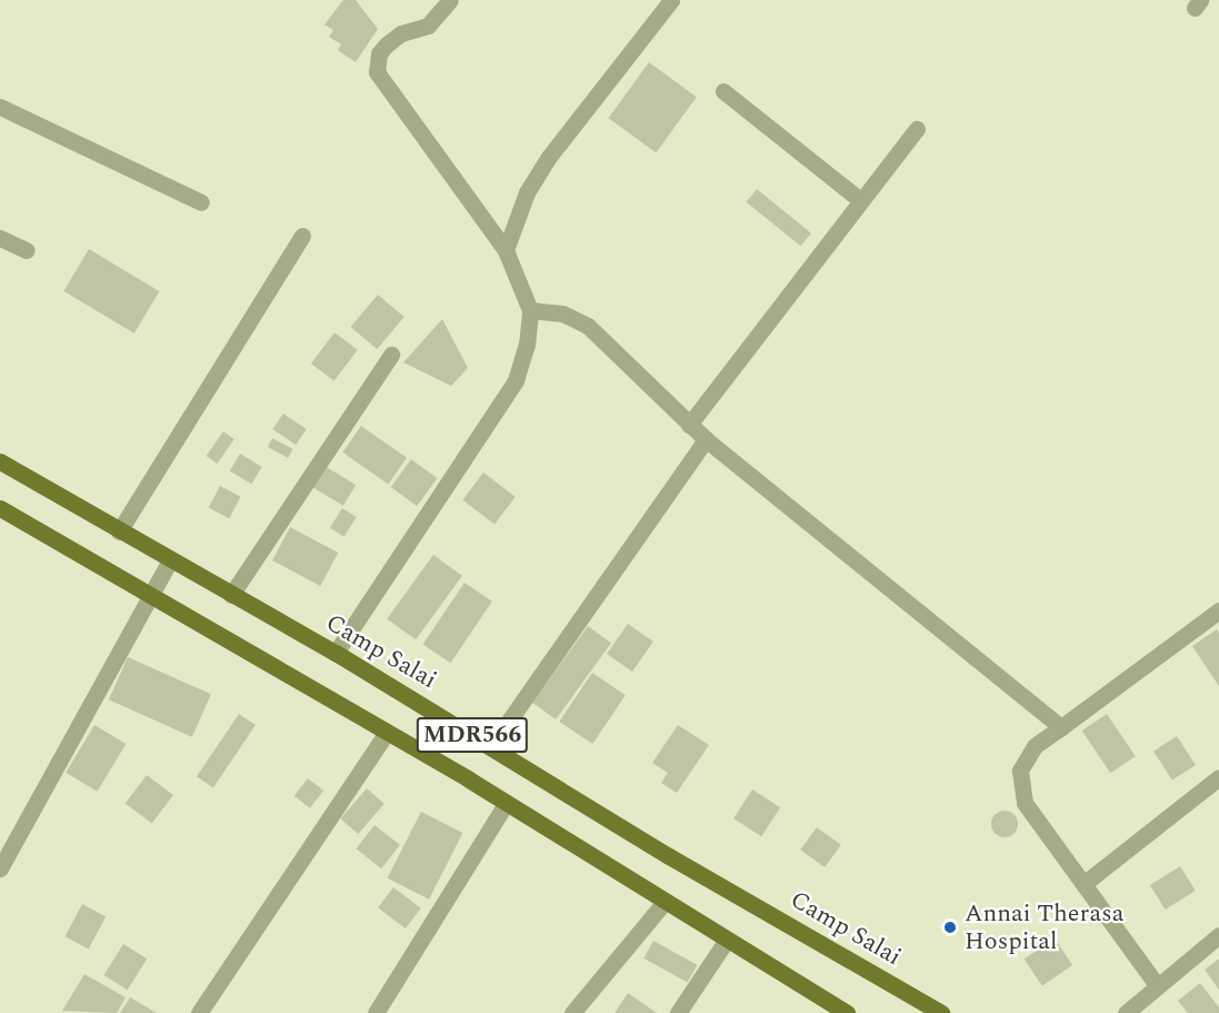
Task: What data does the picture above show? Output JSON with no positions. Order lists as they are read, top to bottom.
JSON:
{
  "streets": {
    "main road": ["Camp Salai", "MDR566"]
  },
  "places": ["Annai Therasa Hospital"]
}
